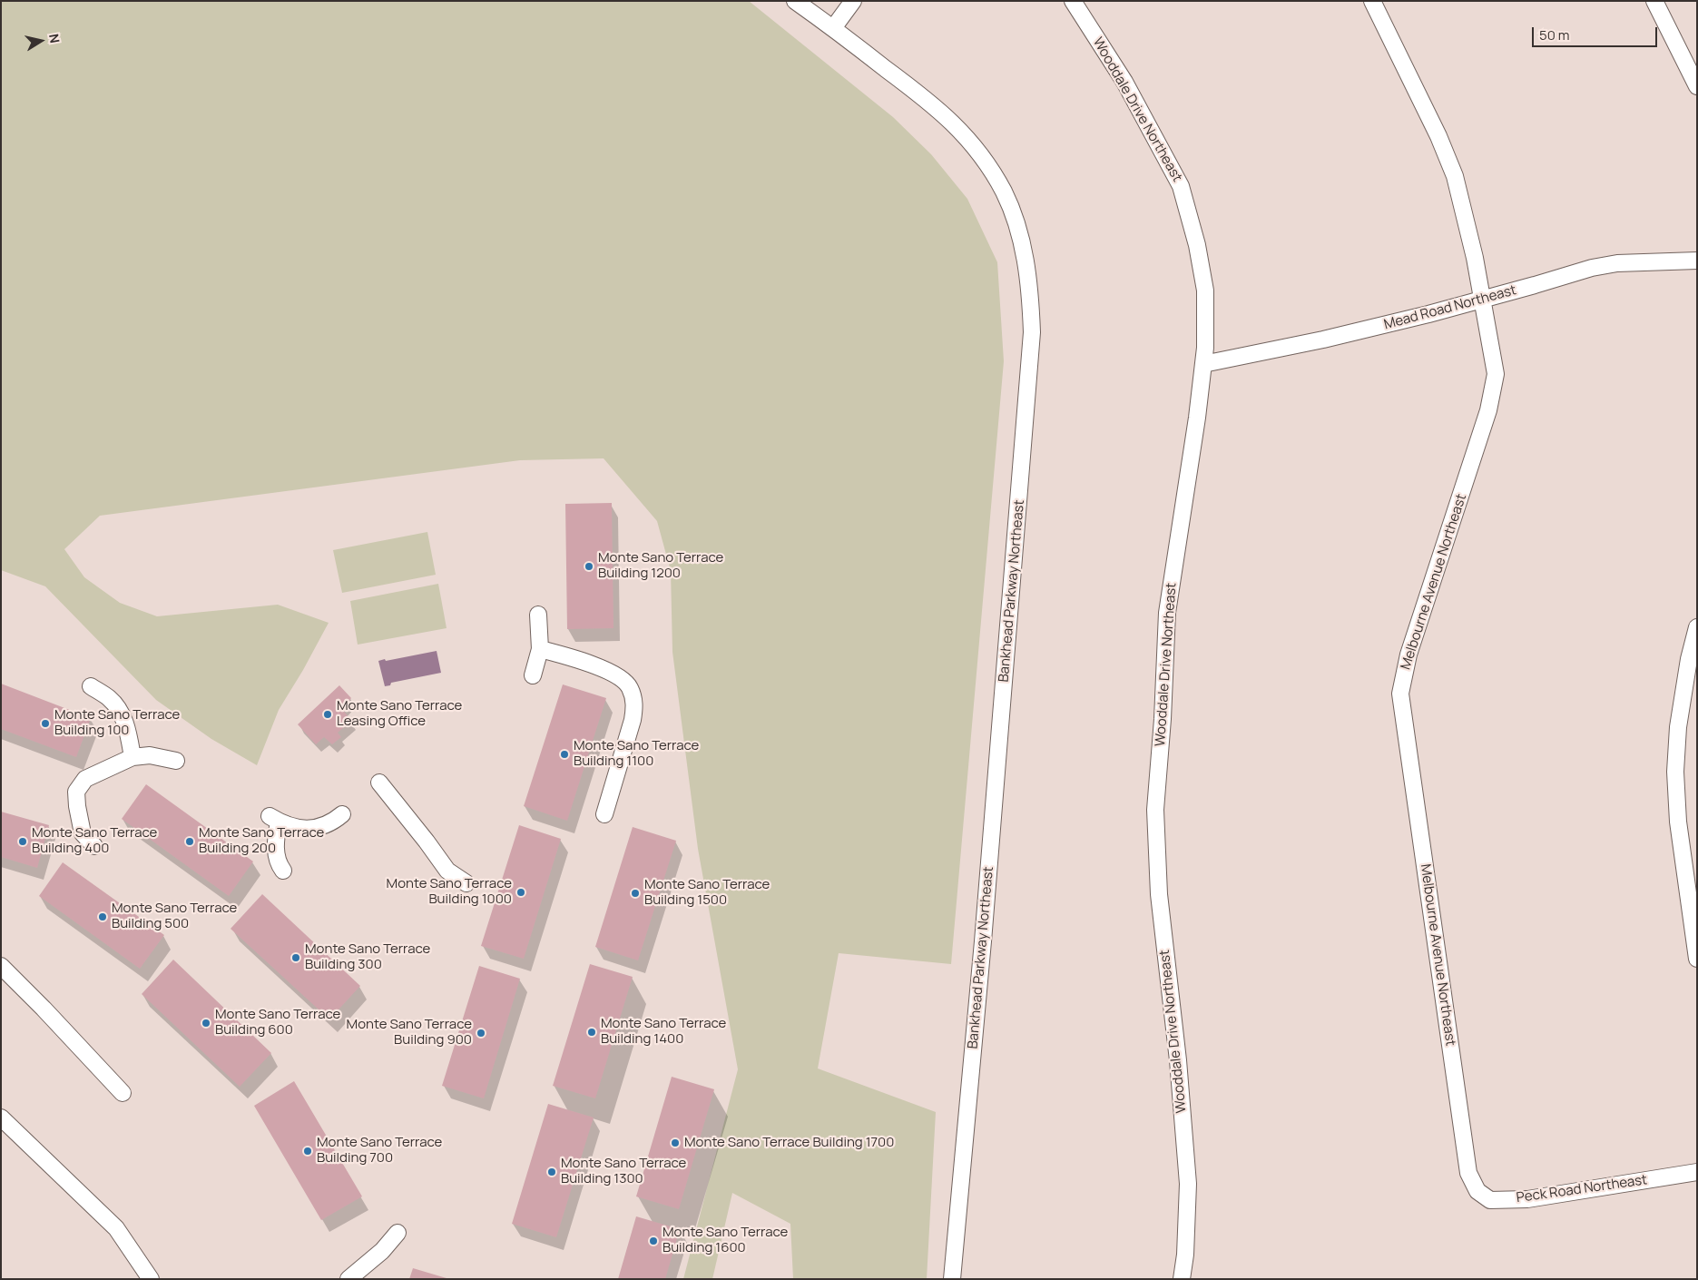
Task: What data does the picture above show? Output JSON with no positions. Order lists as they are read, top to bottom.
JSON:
{
  "streets": {
    "street": [
      "Wooddale Drive Northeast",
      "Mead Road Northeast",
      "Melbourne Avenue Northeast",
      "Bankhead Parkway Northeast",
      "Peck Road Northeast"
    ]
  },
  "crossings": [
    ["Wooddale Drive Northeast", "Mead Road Northeast"],
    ["Mead Road Northeast", "Melbourne Avenue Northeast"],
    ["Melbourne Avenue Northeast", "Peck Road Northeast"]
  ],
  "places": [
    "Monte Sano Terrace Building 1200",
    "Monte Sano Terrace Leasing Office",
    "Monte Sano Terrace Building 100",
    "Monte Sano Terrace Building 1100",
    "Monte Sano Terrace Building 400",
    "Monte Sano Terrace Building 200",
    "Monte Sano Terrace Building 1000",
    "Monte Sano Terrace Building 1500",
    "Monte Sano Terrace Building 500",
    "Monte Sano Terrace Building 300",
    "Monte Sano Terrace Building 600",
    "Monte Sano Terrace Building 1400",
    "Monte Sano Terrace Building 900",
    "Monte Sano Terrace Building 1700",
    "Monte Sano Terrace Building 700",
    "Monte Sano Terrace Building 1300",
    "Monte Sano Terrace Building 1600"
  ],
  "scale_bar": "50 m",
  "north": "right"
}
